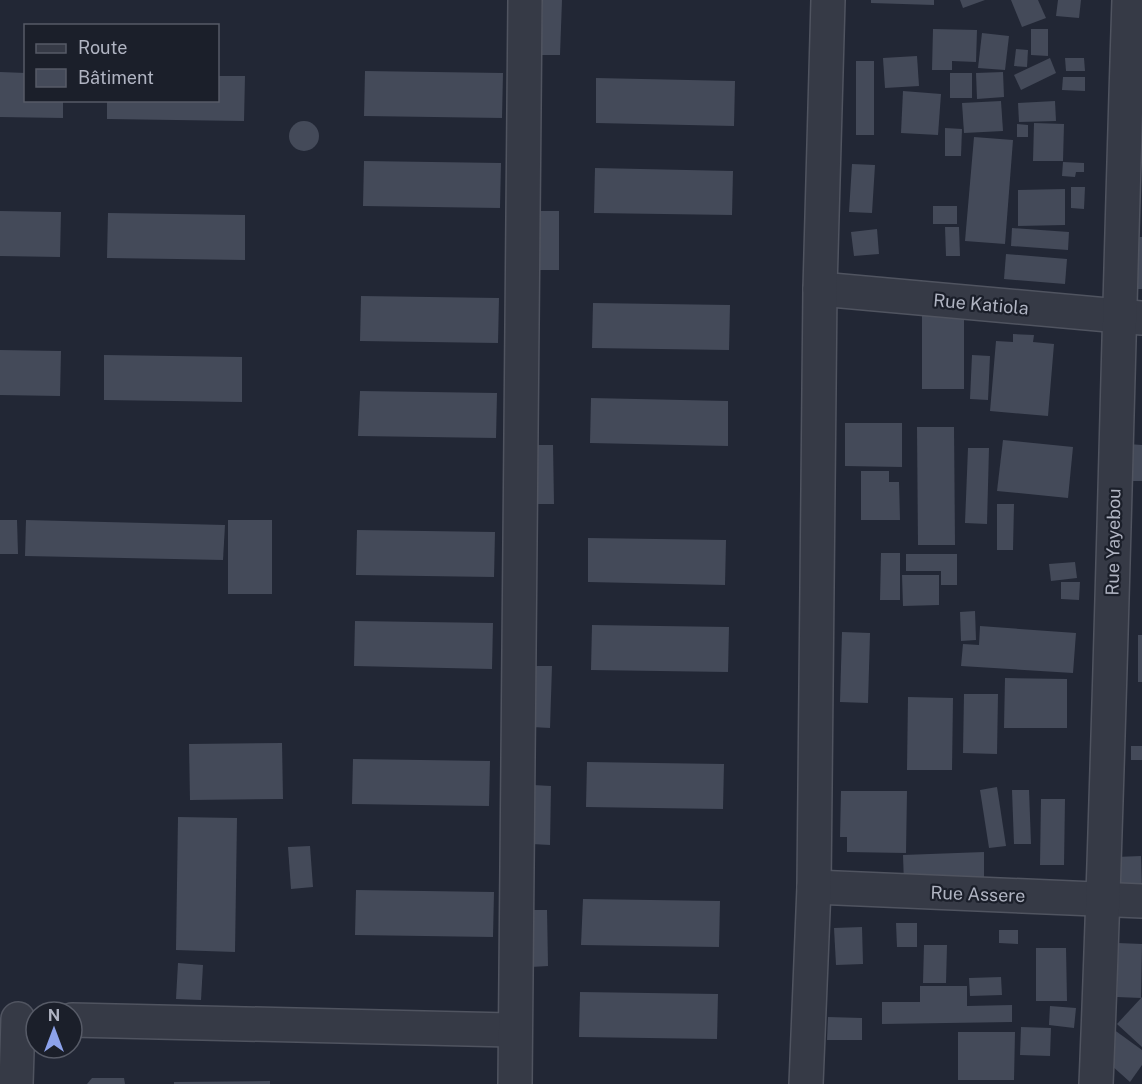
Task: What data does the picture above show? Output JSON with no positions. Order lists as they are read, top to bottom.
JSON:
{
  "streets": {
    "street": ["Rue Katiola", "Rue Yayebou", "Rue Assere"]
  },
  "crossings": [
    ["Rue Katiola", "Rue Yayebou"],
    ["Rue Yayebou", "Rue Assere"]
  ],
  "legend": ["Route", "Bâtiment"],
  "north": "top"
}
